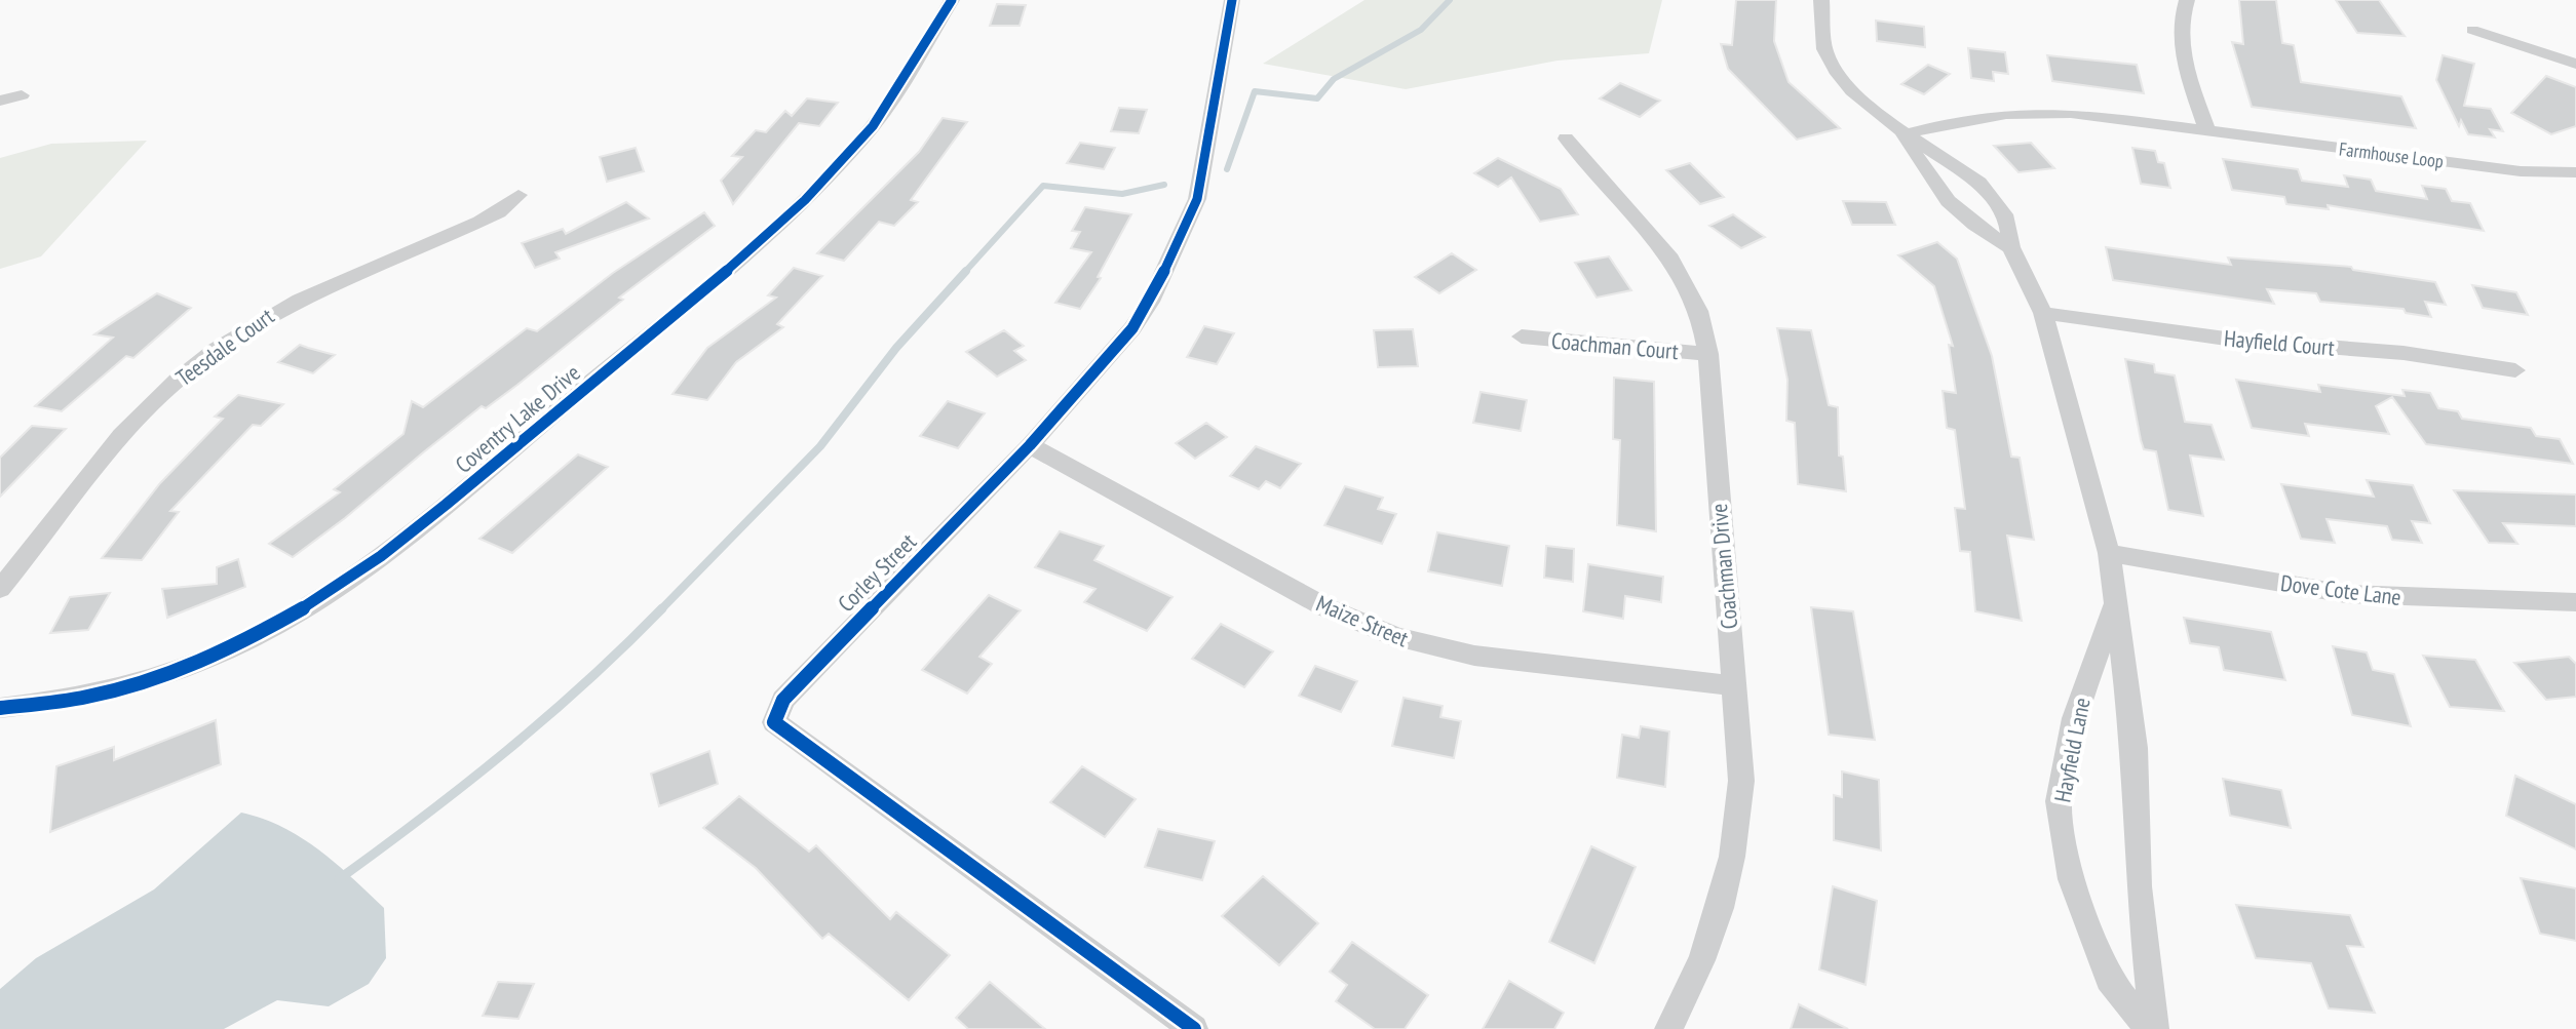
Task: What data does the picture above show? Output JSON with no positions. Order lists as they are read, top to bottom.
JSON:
{
  "streets": {
    "street": [
      "Farmhouse Loop",
      "Hayfield Court",
      "Coachman Court",
      "Teesdale Court",
      "Coventry Lake Drive",
      "Coachman Drive",
      "Corley Street",
      "Dove Cote Lane",
      "Maize Street",
      "Hayfield Lane"
    ]
  },
  "crossings": [
    ["Farmhouse Loop", "Hayfield Lane"],
    ["Hayfield Court", "Hayfield Lane"],
    ["Coachman Court", "Coachman Drive"],
    ["Coachman Drive", "Maize Street"],
    ["Corley Street", "Maize Street"],
    ["Dove Cote Lane", "Hayfield Lane"]
  ]
}
